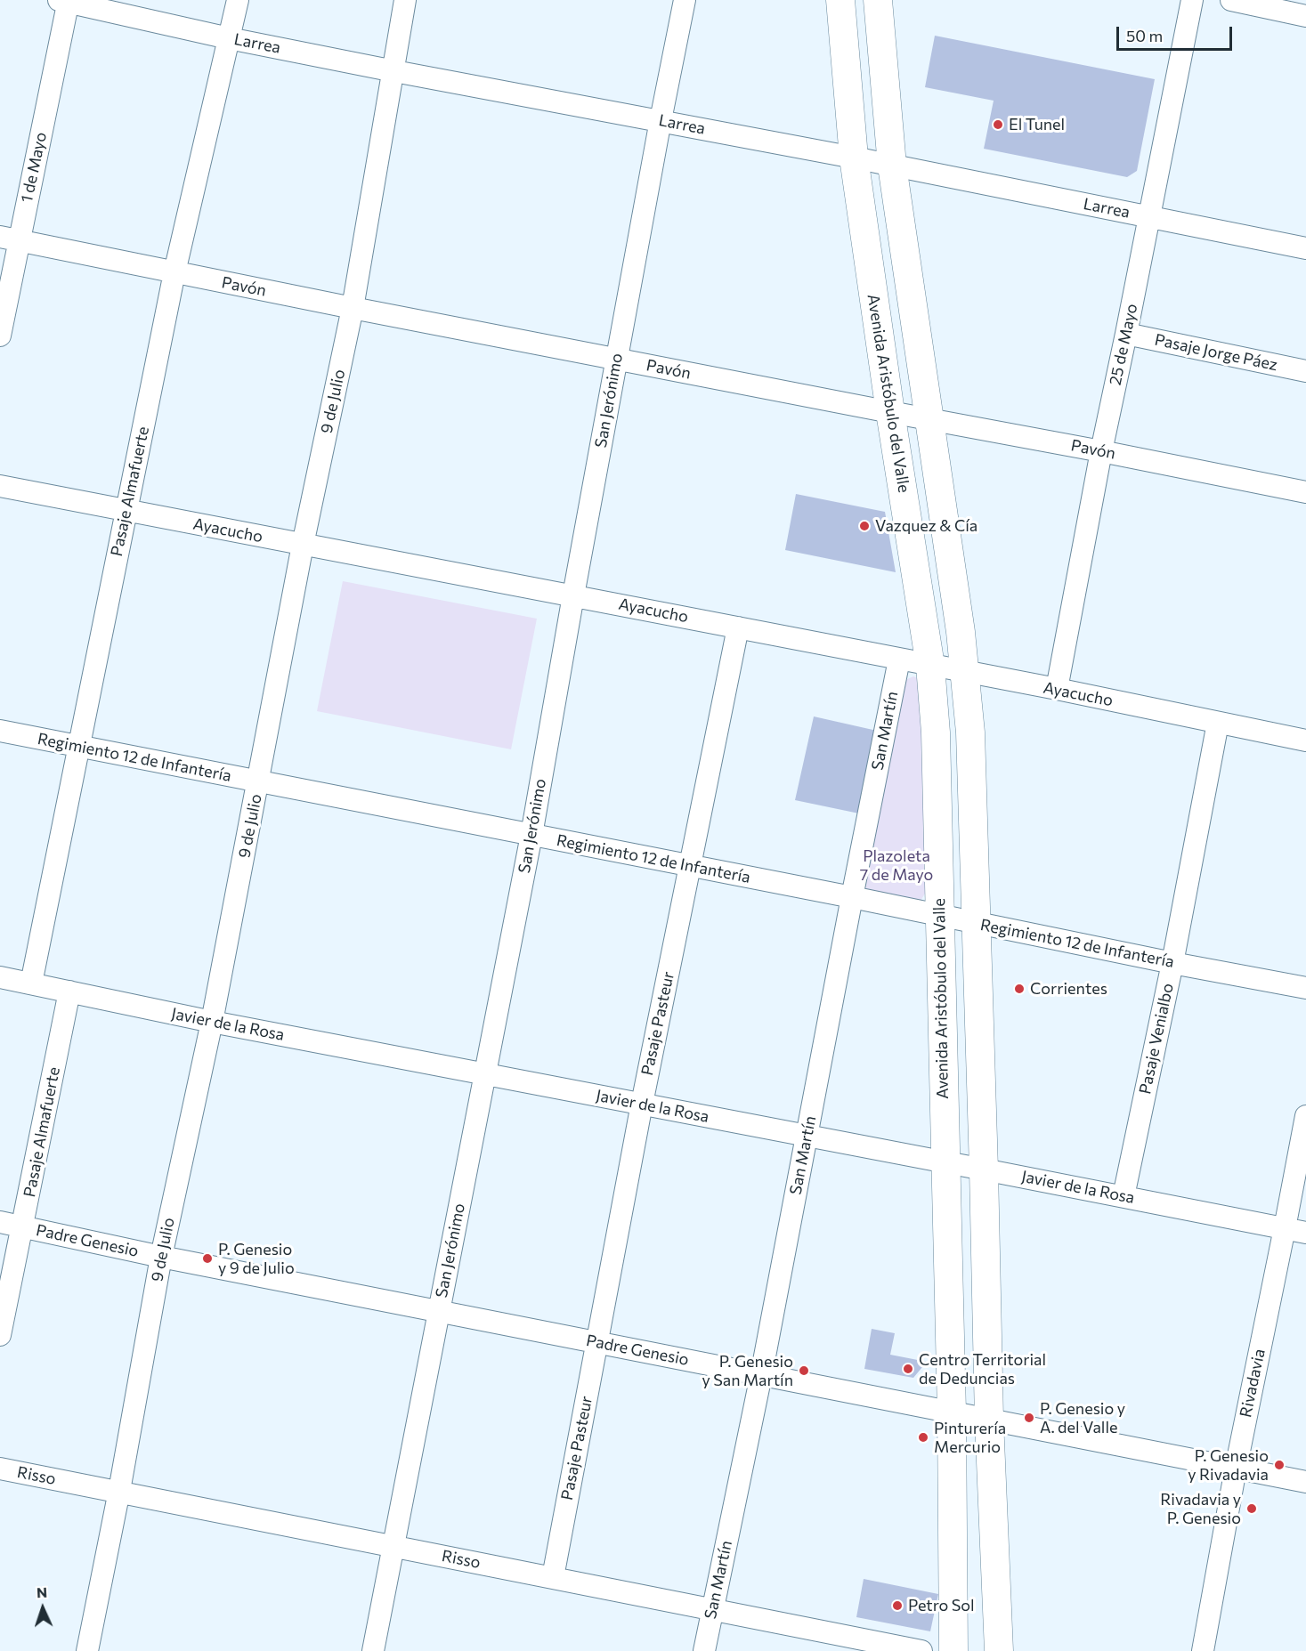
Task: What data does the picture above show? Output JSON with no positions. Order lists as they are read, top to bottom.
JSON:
{
  "streets": {
    "main road": ["Avenida Aristóbulo del Valle"],
    "street": [
      "Larrea",
      "1 de Mayo",
      "Pavón",
      "25 de Mayo",
      "Pasaje Jorge Páez",
      "San Jerónimo",
      "9 de Julio",
      "Pasaje Almafuerte",
      "Ayacucho",
      "San Martín",
      "Regimiento 12 de Infantería",
      "Pasaje Pasteur",
      "Javier de la Rosa",
      "Pasaje Venialbo",
      "Padre Genesio",
      "Rivadavia",
      "Risso"
    ]
  },
  "crossings": [
    ["Larrea", "1 de Mayo"],
    ["Larrea", "25 de Mayo"],
    ["Larrea", "Avenida Aristóbulo del Valle"],
    ["Larrea", "San Jerónimo"],
    ["Larrea", "9 de Julio"],
    ["Larrea", "Pasaje Almafuerte"],
    ["1 de Mayo", "Pavón"],
    ["Pavón", "25 de Mayo"],
    ["Pavón", "Avenida Aristóbulo del Valle"],
    ["Pavón", "San Jerónimo"],
    ["Pavón", "9 de Julio"],
    ["Pavón", "Pasaje Almafuerte"],
    ["25 de Mayo", "Pasaje Jorge Páez"],
    ["25 de Mayo", "Ayacucho"],
    ["Avenida Aristóbulo del Valle", "Ayacucho"],
    ["Avenida Aristóbulo del Valle", "Regimiento 12 de Infantería"],
    ["Avenida Aristóbulo del Valle", "Javier de la Rosa"],
    ["Avenida Aristóbulo del Valle", "Padre Genesio"],
    ["San Jerónimo", "Ayacucho"],
    ["San Jerónimo", "Regimiento 12 de Infantería"],
    ["San Jerónimo", "Javier de la Rosa"],
    ["San Jerónimo", "Padre Genesio"],
    ["San Jerónimo", "Risso"],
    ["9 de Julio", "Ayacucho"],
    ["9 de Julio", "Regimiento 12 de Infantería"],
    ["9 de Julio", "Javier de la Rosa"],
    ["9 de Julio", "Padre Genesio"],
    ["9 de Julio", "Risso"],
    ["Pasaje Almafuerte", "Ayacucho"],
    ["Pasaje Almafuerte", "Regimiento 12 de Infantería"],
    ["Pasaje Almafuerte", "Javier de la Rosa"],
    ["Pasaje Almafuerte", "Padre Genesio"],
    ["Ayacucho", "San Martín"],
    ["Ayacucho", "Pasaje Pasteur"],
    ["Ayacucho", "Pasaje Venialbo"],
    ["San Martín", "Regimiento 12 de Infantería"],
    ["San Martín", "Javier de la Rosa"],
    ["San Martín", "Padre Genesio"],
    ["San Martín", "Risso"],
    ["Regimiento 12 de Infantería", "Pasaje Pasteur"],
    ["Regimiento 12 de Infantería", "Pasaje Venialbo"],
    ["Pasaje Pasteur", "Javier de la Rosa"],
    ["Pasaje Pasteur", "Padre Genesio"],
    ["Pasaje Pasteur", "Risso"],
    ["Javier de la Rosa", "Pasaje Venialbo"],
    ["Javier de la Rosa", "Rivadavia"],
    ["Padre Genesio", "Rivadavia"]
  ],
  "parks": ["Plazoleta 7 de Mayo"],
  "places": [
    "El Tunel",
    "Vazquez & Cía",
    "Corrientes",
    "P. Genesio y 9 de Julio",
    "Centro Territorial de Deduncias",
    "P. Genesio y San Martín",
    "P. Genesio y A. del Valle",
    "Pinturería Mercurio",
    "P. Genesio y Rivadavia",
    "Rivadavia y P. Genesio",
    "Petro Sol"
  ],
  "scale_bar": "50 m",
  "north": "top"
}
